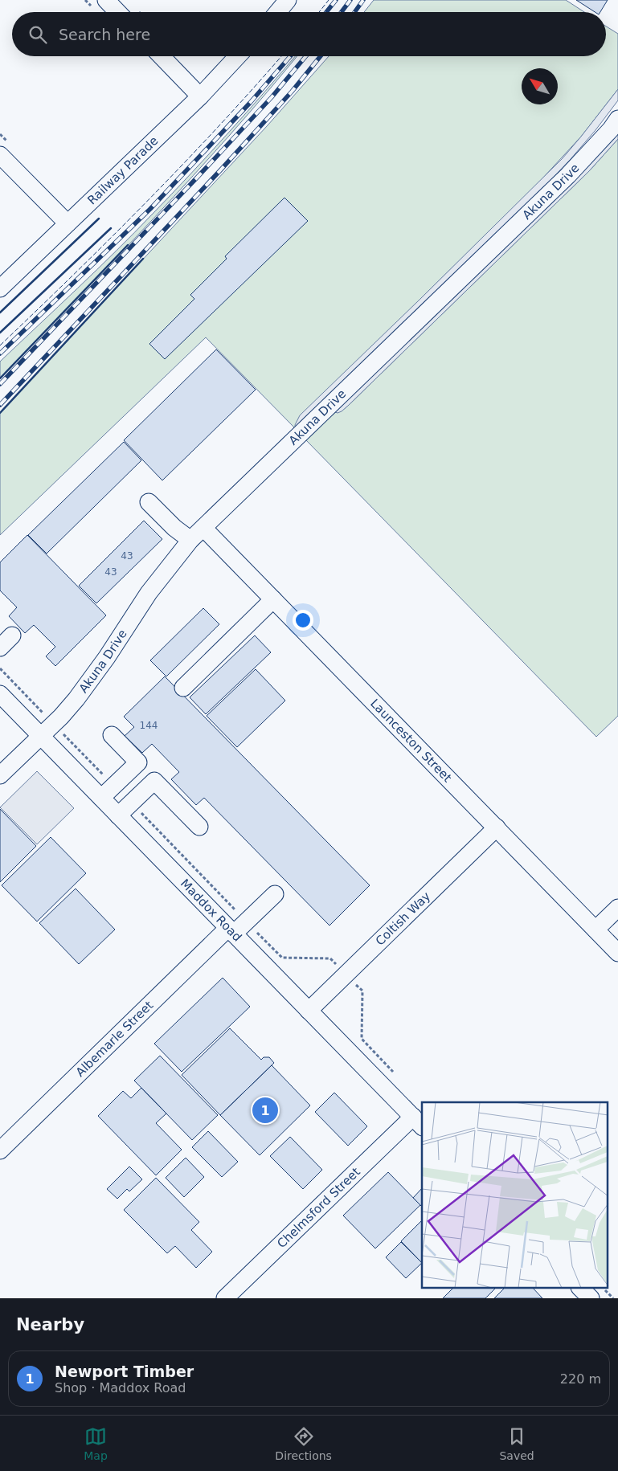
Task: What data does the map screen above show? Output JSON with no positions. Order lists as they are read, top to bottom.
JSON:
{
  "streets": {
    "street": [
      "Railway Parade",
      "Akuna Drive",
      "Launceston Street",
      "Maddox Road",
      "Coltish Way",
      "Albemarle Street",
      "Chelmsford Street"
    ]
  },
  "crossings": [
    ["Akuna Drive", "Launceston Street"],
    ["Akuna Drive", "Maddox Road"],
    ["Launceston Street", "Coltish Way"],
    ["Maddox Road", "Coltish Way"],
    ["Maddox Road", "Albemarle Street"],
    ["Maddox Road", "Chelmsford Street"]
  ],
  "house_numbers": ["43", "43", "144"],
  "north": "top left",
  "page": {
    "search": "Search here",
    "pins": "1",
    "heading": "Nearby",
    "list": [
      {
        "mark": "1",
        "name": "Newport Timber",
        "note": "Shop · Maddox Road",
        "value": "220 m"
      }
    ],
    "nav": ["Map", "Directions", "Saved"]
  }
}
